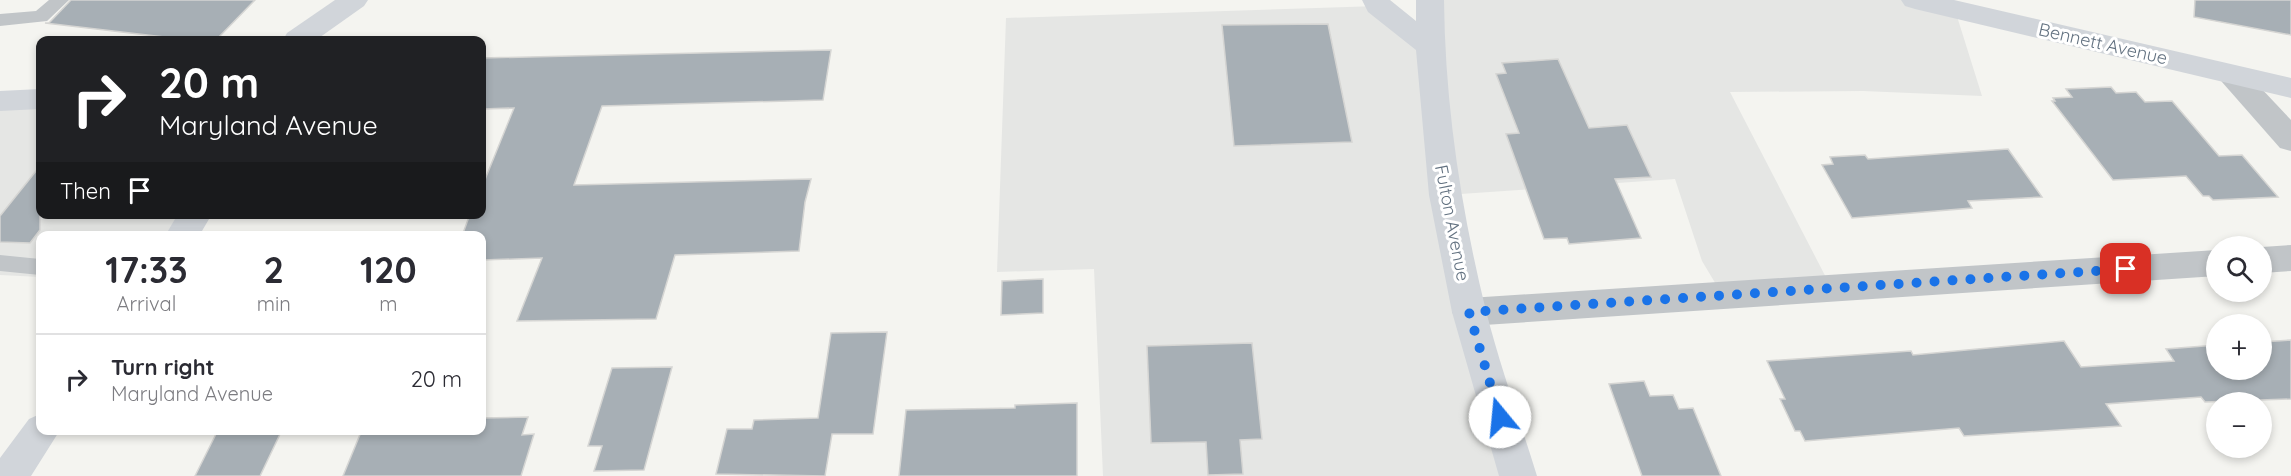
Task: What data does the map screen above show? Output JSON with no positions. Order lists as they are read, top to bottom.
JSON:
{
  "streets": {
    "main road": ["Bennett Avenue", "Fulton Avenue"]
  },
  "page": {
    "turn": ["20 m", "Maryland Avenue"],
    "then": "Then",
    "eta": [
      "17:33",
      "Arrival",
      "2",
      "min",
      "120",
      "m"
    ],
    "map_buttons": ["+", "−"],
    "list": [
      {
        "name": "Turn right",
        "note": "Maryland Avenue",
        "value": "20 m"
      }
    ]
  }
}
